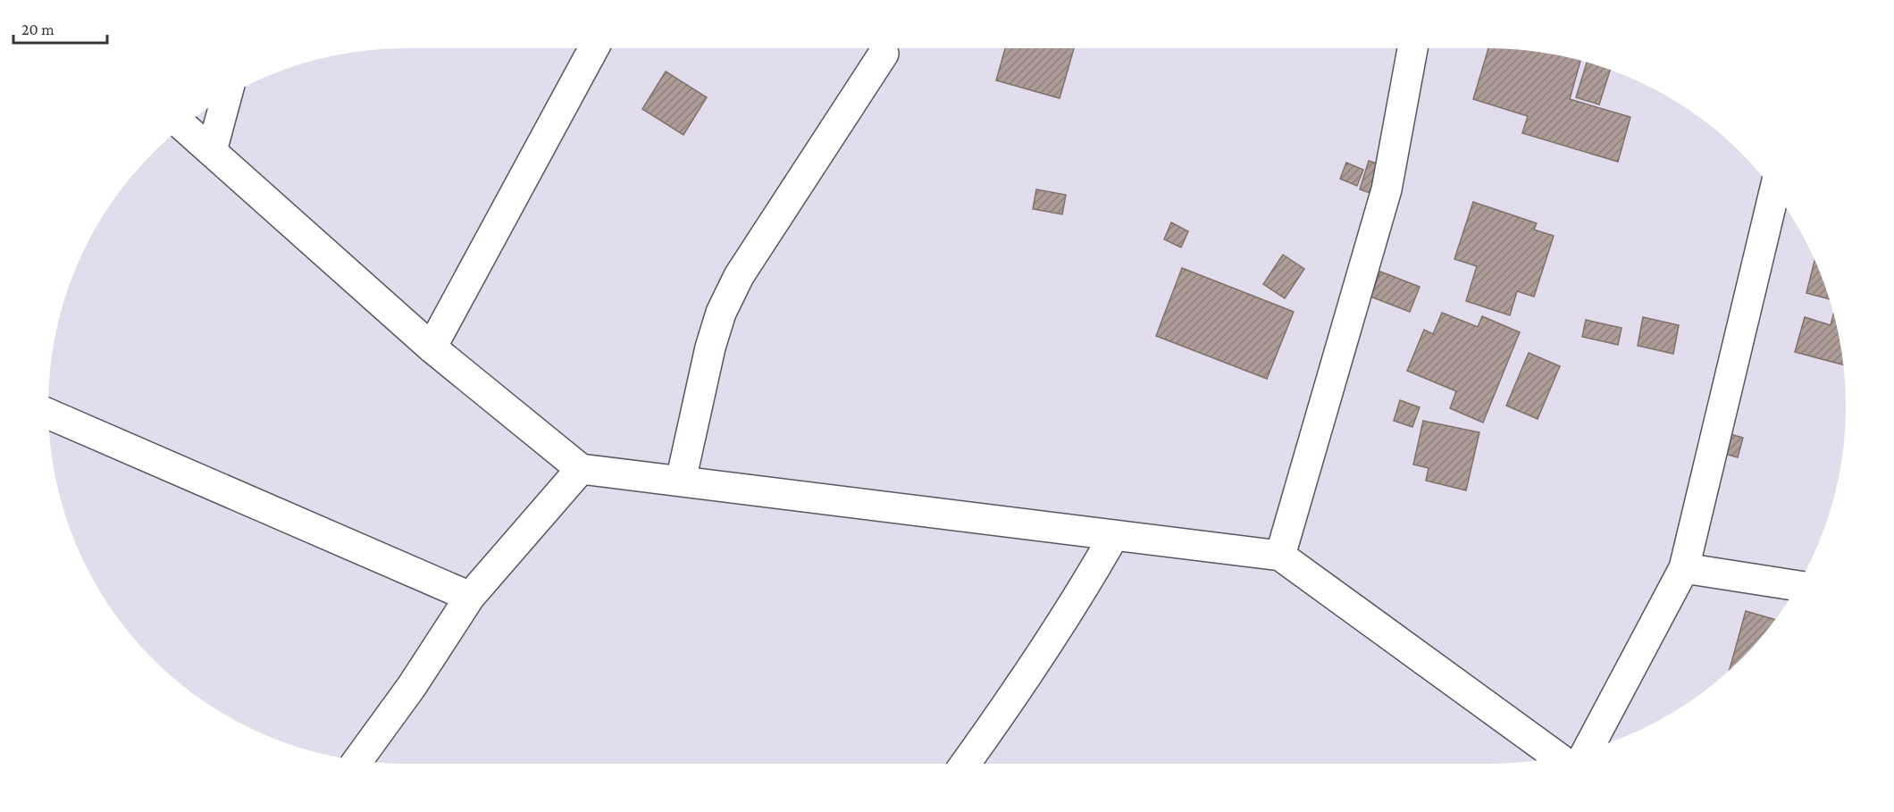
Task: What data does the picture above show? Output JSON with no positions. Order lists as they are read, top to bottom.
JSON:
{
  "scale_bar": "20 m"
}
